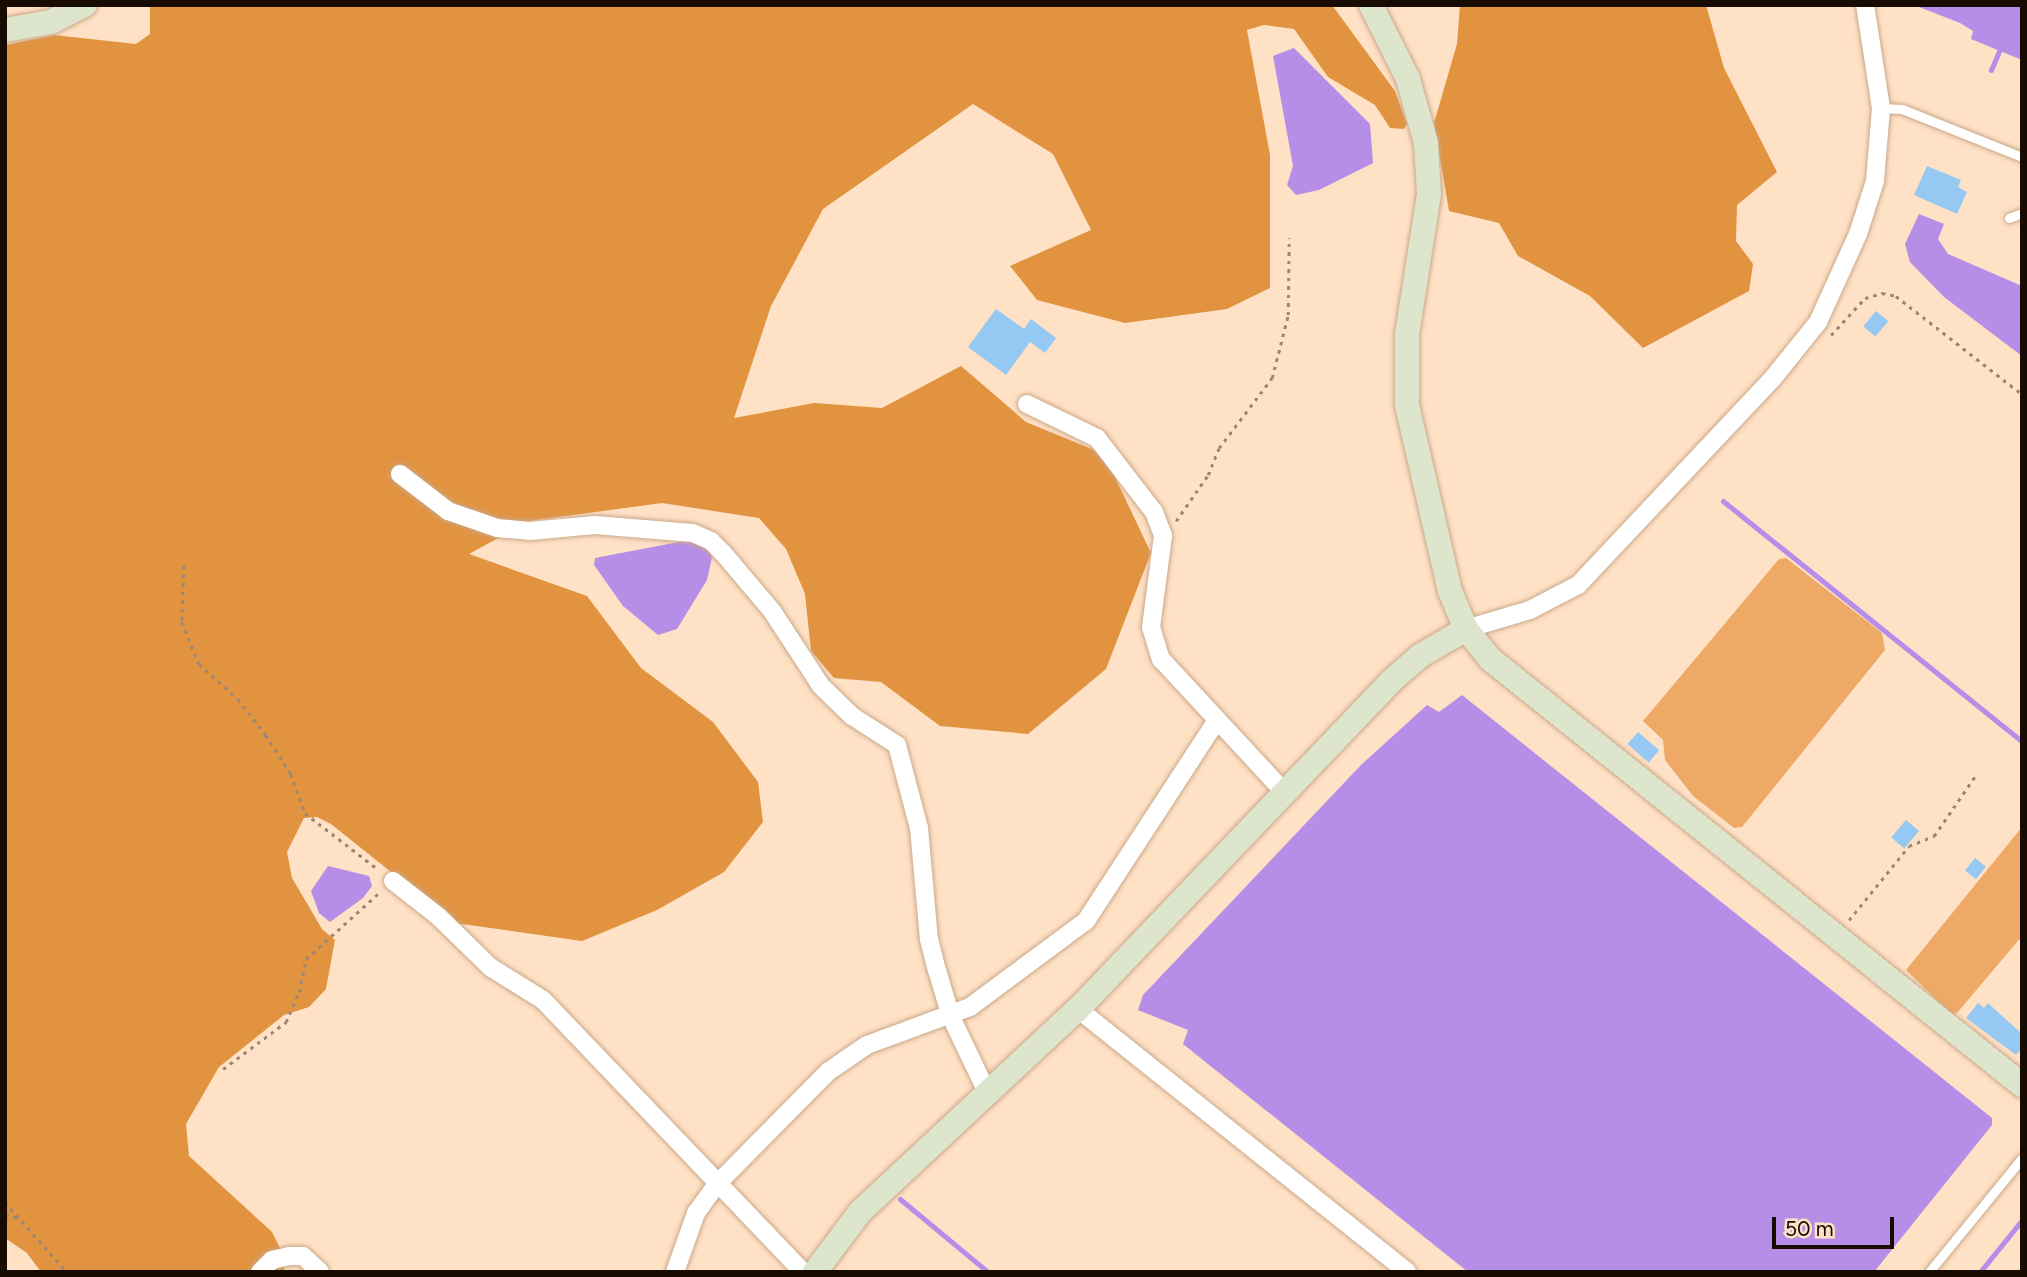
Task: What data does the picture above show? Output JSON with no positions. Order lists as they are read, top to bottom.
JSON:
{
  "scale_bar": "50 m"
}
